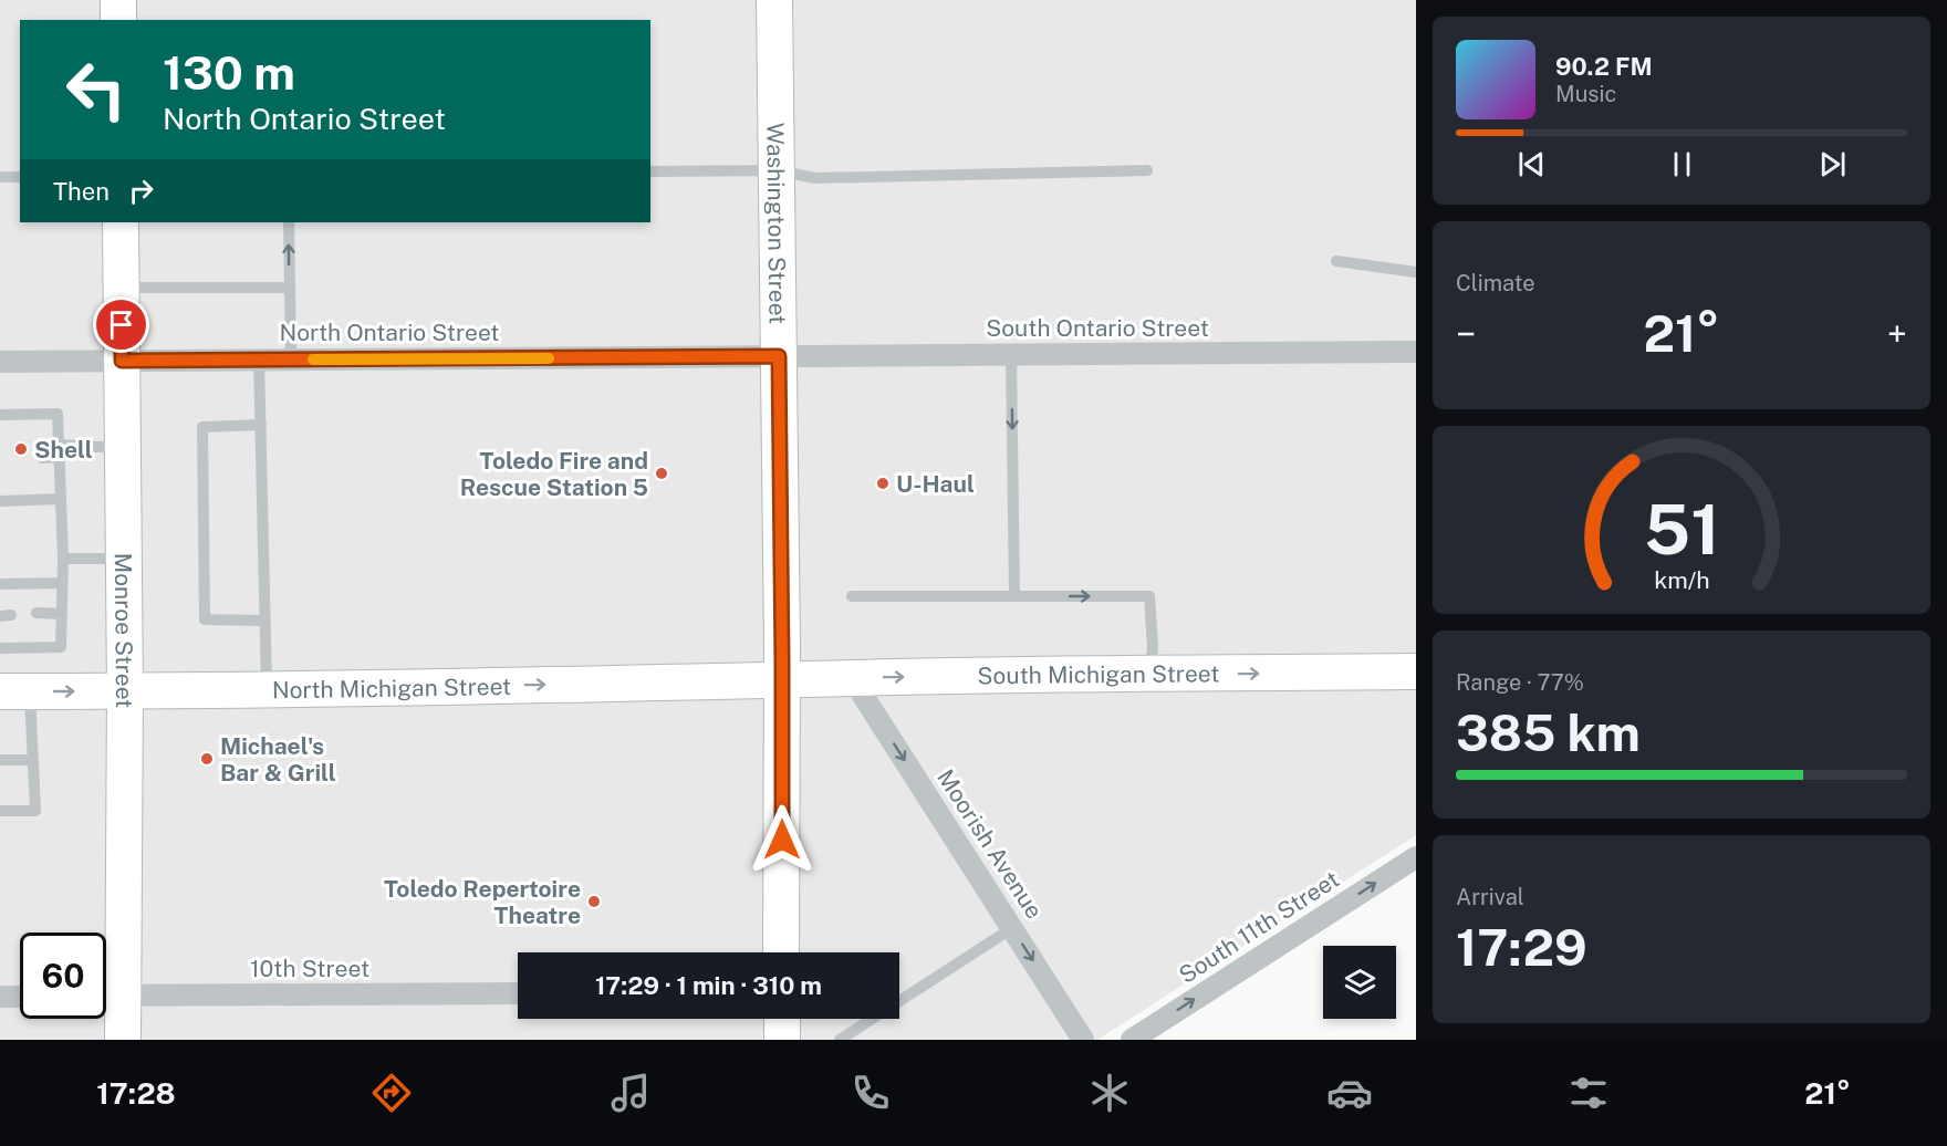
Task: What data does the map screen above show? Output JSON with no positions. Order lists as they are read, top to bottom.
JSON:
{
  "streets": {
    "main road": [
      "Washington Street",
      "Monroe Street",
      "South Michigan Street",
      "North Michigan Street"
    ],
    "street": [
      "South Ontario Street",
      "North Ontario Street",
      "Moorish Avenue",
      "South 11th Street",
      "10th Street"
    ]
  },
  "crossings": [
    ["Washington Street", "South Ontario Street"],
    ["Washington Street", "North Ontario Street"],
    ["Washington Street", "South Michigan Street"],
    ["Washington Street", "North Michigan Street"],
    ["South Ontario Street", "North Ontario Street"],
    ["North Ontario Street", "Monroe Street"],
    ["Monroe Street", "North Michigan Street"],
    ["Monroe Street", "10th Street"],
    ["South Michigan Street", "North Michigan Street"],
    ["South Michigan Street", "Moorish Avenue"]
  ],
  "one_way": [
    "South Michigan Street",
    "North Michigan Street",
    "Moorish Avenue",
    "South 11th Street"
  ],
  "places": [
    "Shell",
    "Toledo Fire and Rescue Station 5",
    "U-Haul",
    "Michael's Bar & Grill",
    "Toledo Repertoire Theatre"
  ],
  "page": {
    "turn": ["130 m", "North Ontario Street"],
    "song": ["90.2 FM", "Music"],
    "then": "Then",
    "tile": [
      "Climate",
      ["Range · 77%", "385 km"],
      ["Arrival", "17:29"]
    ],
    "heat": ["−", "21°", "+"],
    "limit": "60",
    "trip": "17:29 · 1 min · 310 m",
    "tabs": ["17:28", "21°"],
    "gauge": ["51", "km/h"]
  }
}
